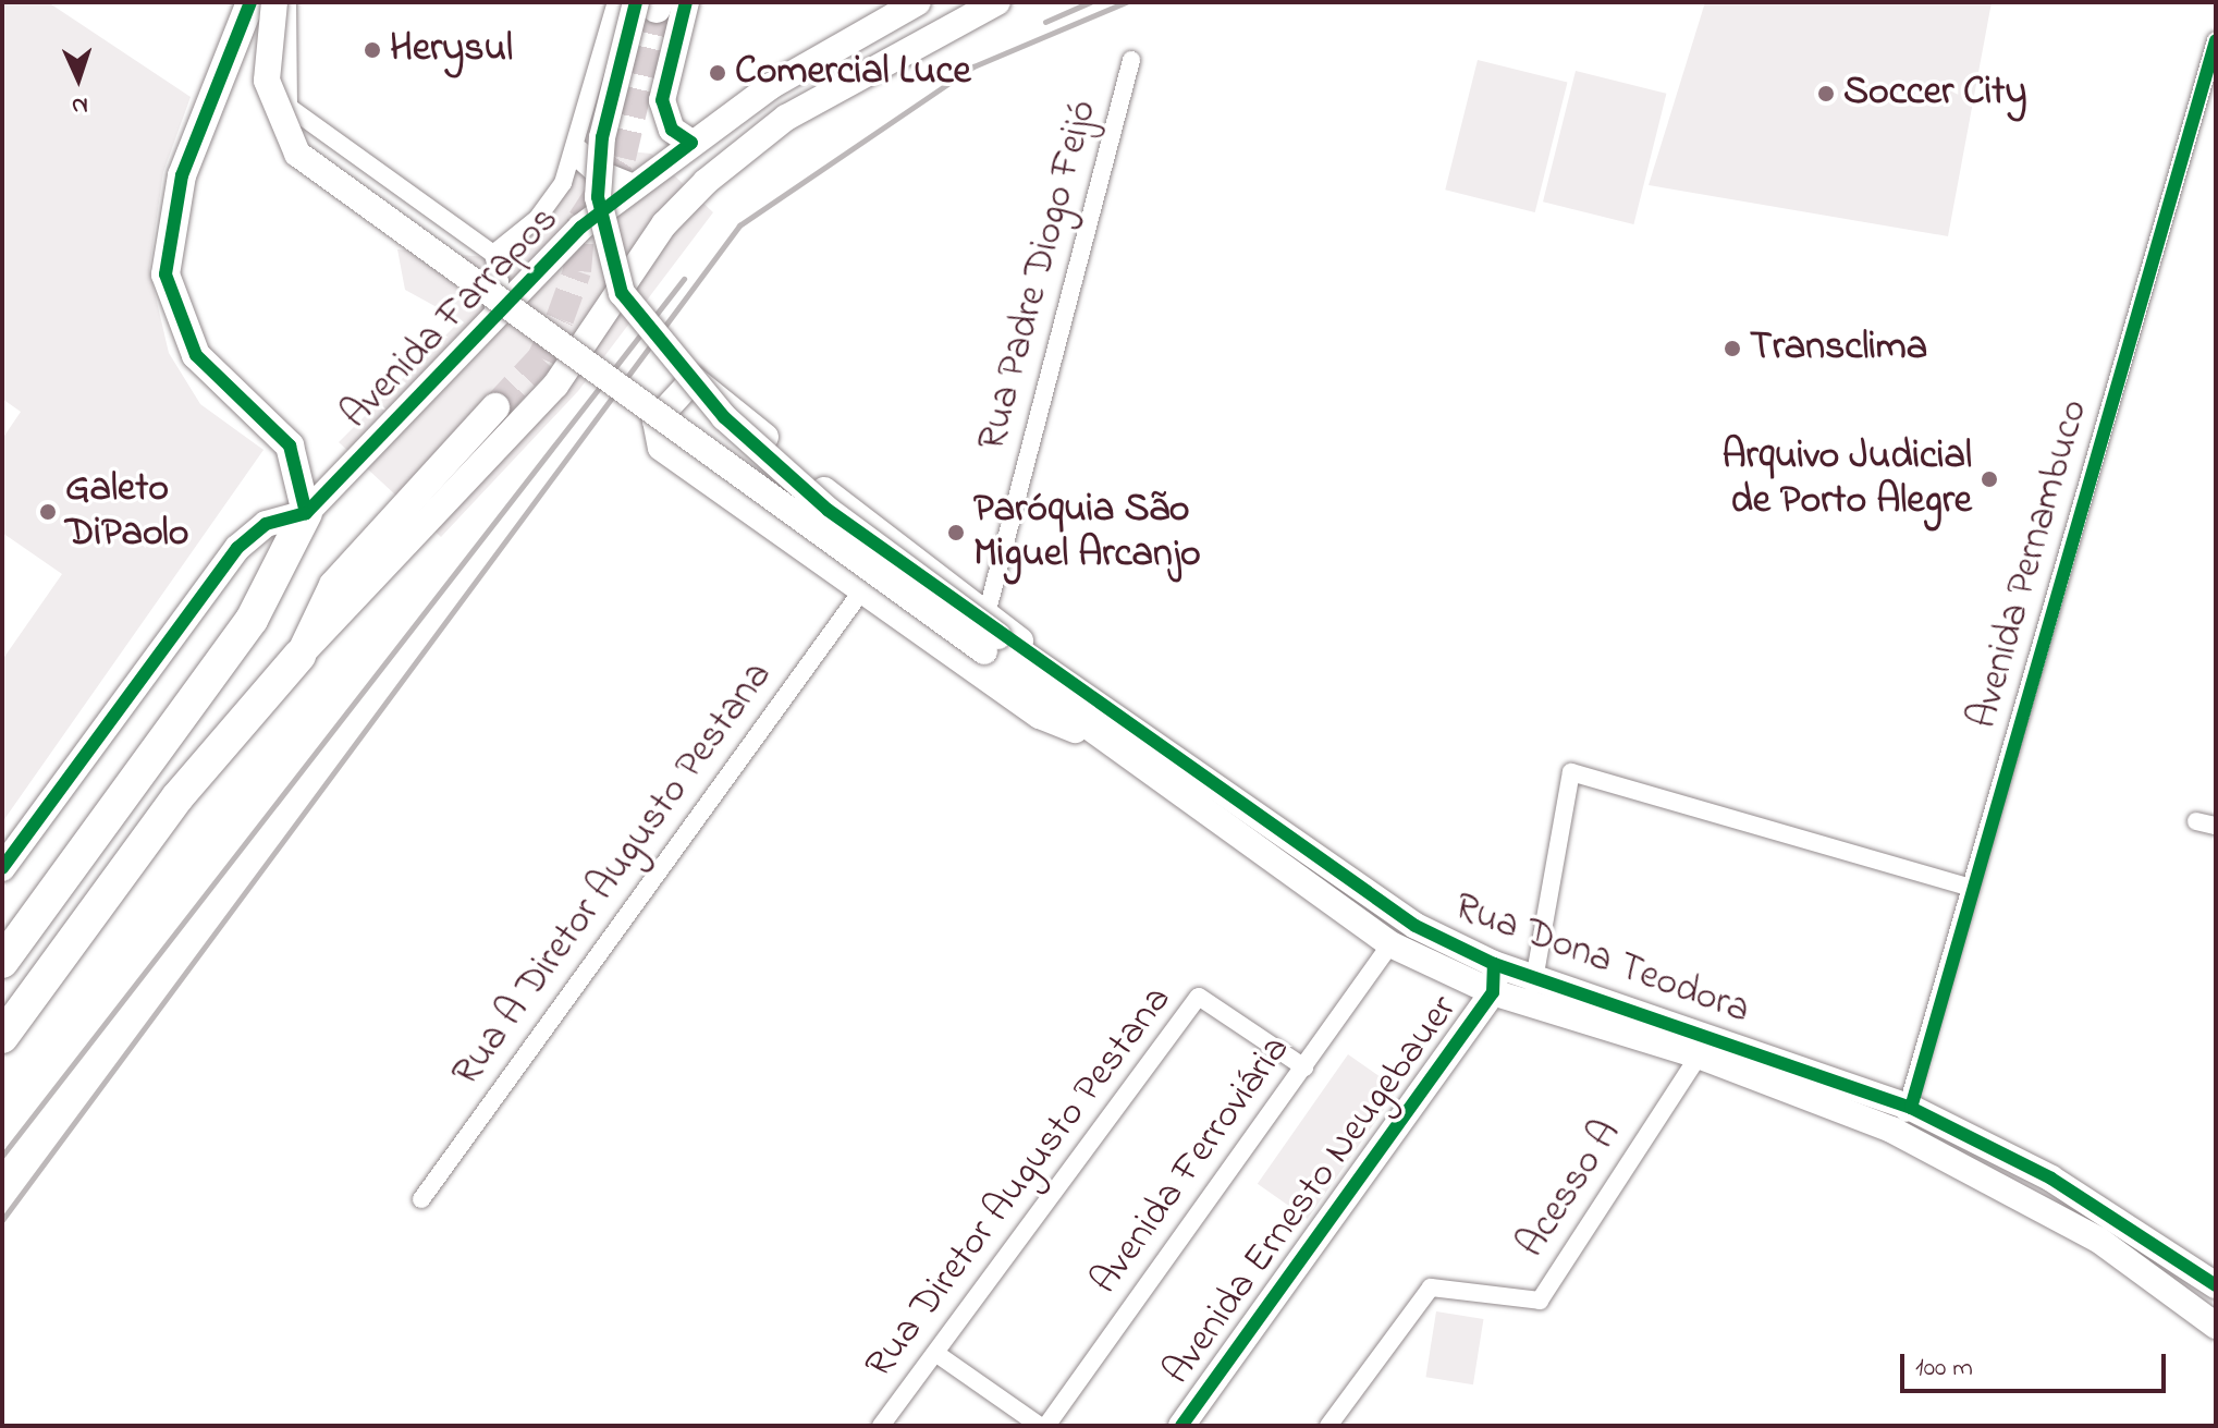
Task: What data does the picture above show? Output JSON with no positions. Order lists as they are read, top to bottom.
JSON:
{
  "streets": {
    "main road": ["Avenida Farrapos", "Rua Dona Teodora", "Avenida Ernesto Neugebauer"],
    "street": [
      "Rua Padre Diogo Feijó",
      "Avenida Pernambuco",
      "Rua A Diretor Augusto Pestana",
      "Avenida Ferroviária",
      "Rua Diretor Augusto Pestana",
      "Acesso A"
    ]
  },
  "crossings": [
    ["Avenida Pernambuco", "Rua Dona Teodora"],
    ["Rua Dona Teodora", "Avenida Ferroviária"],
    ["Rua Dona Teodora", "Acesso A"],
    ["Rua Dona Teodora", "Avenida Ernesto Neugebauer"],
    ["Avenida Ferroviária", "Rua Diretor Augusto Pestana"]
  ],
  "places": [
    "Herysul",
    "Comercial Luce",
    "Soccer City",
    "Transclima",
    "Arquivo Judicial de Porto Alegre",
    "Galeto DiPaolo",
    "Paróquia São Miguel Arcanjo"
  ],
  "scale_bar": "100 m",
  "north": "bottom"
}
